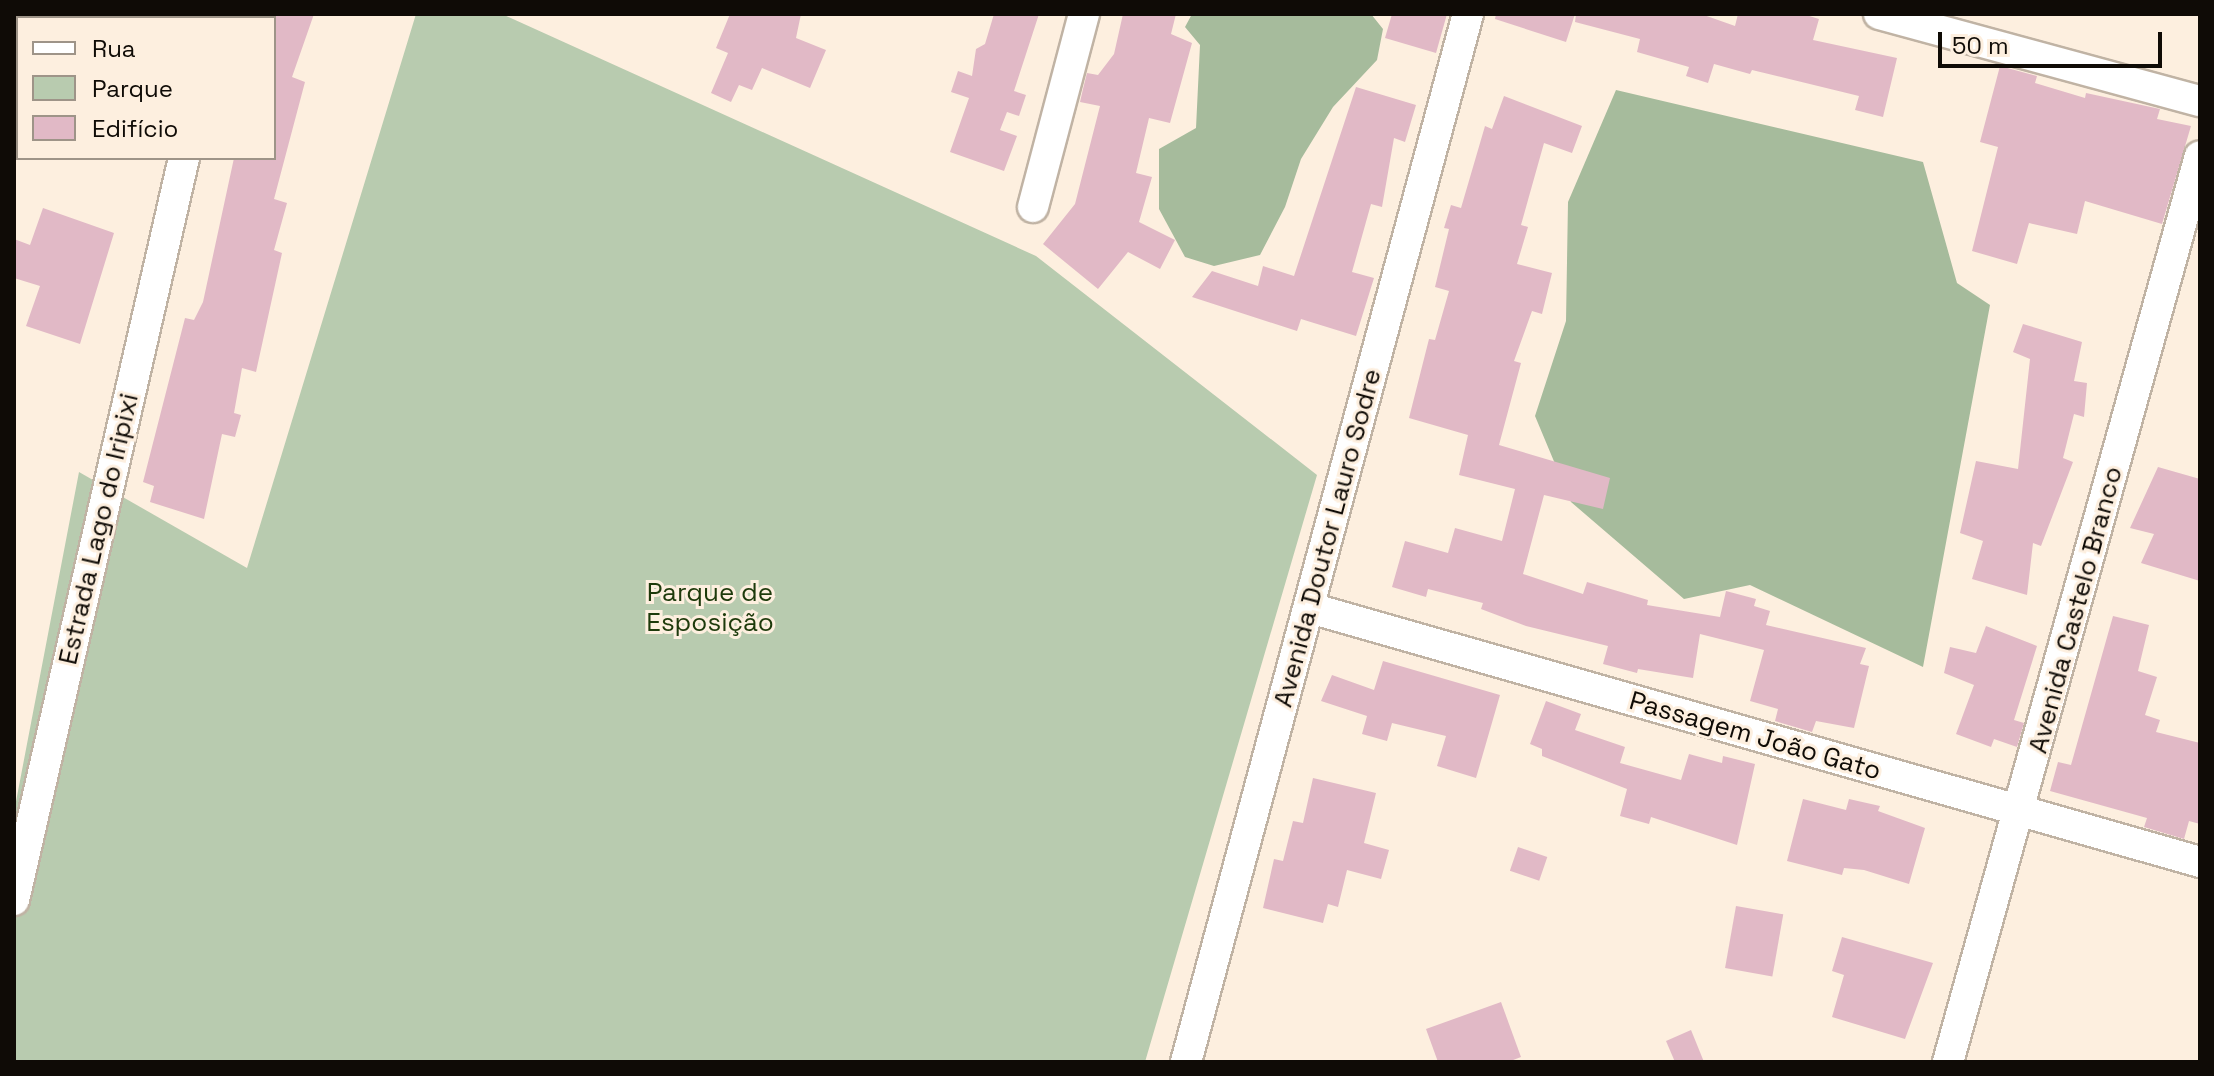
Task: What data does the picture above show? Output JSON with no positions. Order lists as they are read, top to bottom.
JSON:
{
  "streets": {
    "street": [
      "Estrada Lago do Iripixi",
      "Avenida Doutor Lauro Sodre",
      "Avenida Castelo Branco",
      "Passagem João Gato"
    ]
  },
  "crossings": [
    ["Avenida Doutor Lauro Sodre", "Passagem João Gato"],
    ["Avenida Castelo Branco", "Passagem João Gato"]
  ],
  "parks": ["Parque de Esposição"],
  "legend": ["Rua", "Parque", "Edifício"],
  "scale_bar": "50 m"
}
